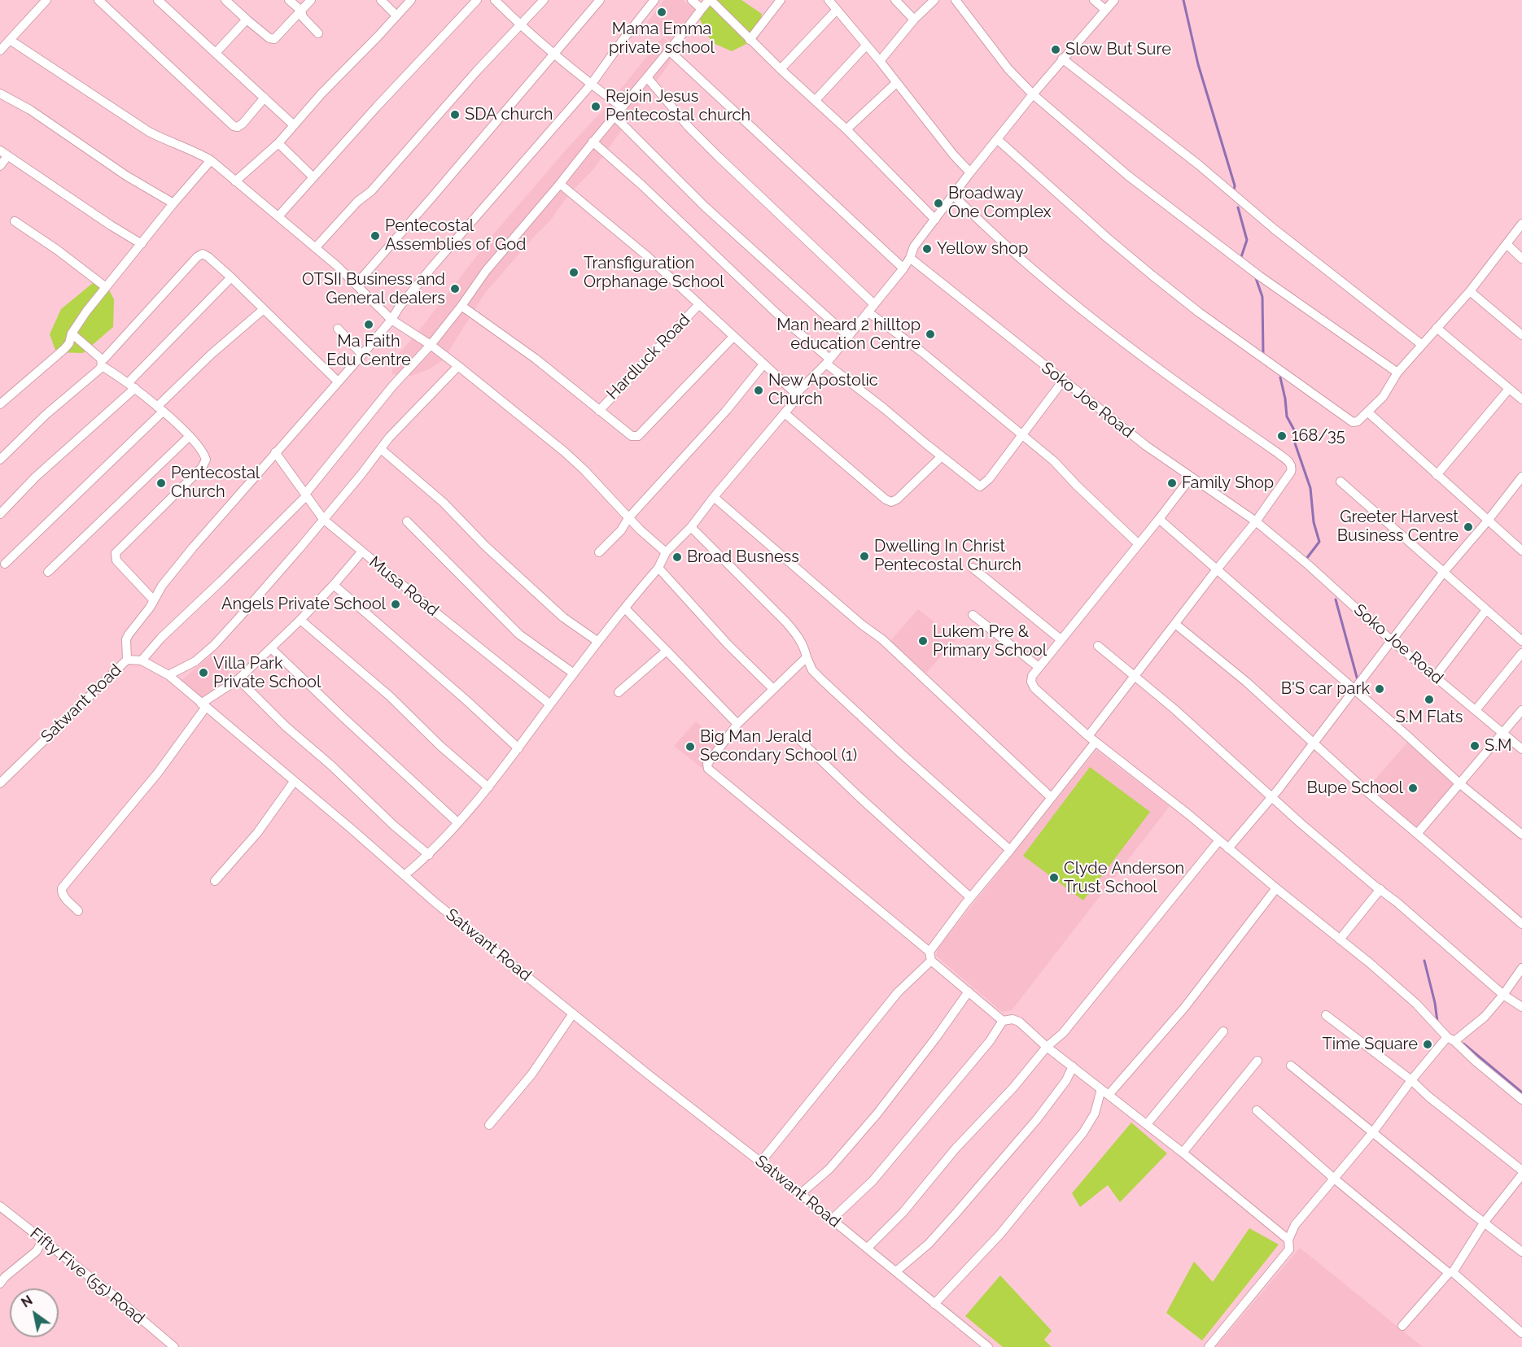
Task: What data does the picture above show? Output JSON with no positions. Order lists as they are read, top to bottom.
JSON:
{
  "streets": {
    "street": [
      "Hardluck Road",
      "Soko Joe Road",
      "Musa Road",
      "Satwant Road",
      "Fifty Five (55) Road"
    ]
  },
  "places": [
    "Mama Emma private school",
    "Slow But Sure",
    "Rejoin Jesus Pentecostal church",
    "SDA church",
    "Broadway One Complex",
    "Pentecostal Assemblies of God",
    "Yellow shop",
    "Transfiguration Orphanage School",
    "OTSII Business and General dealers",
    "Ma Faith Edu Centre",
    "Man heard 2 hilltop education Centre",
    "New Apostolic Church",
    "168/35",
    "Pentecostal Church",
    "Family Shop",
    "Greeter Harvest Business Centre",
    "Dwelling In Christ Pentecostal Church",
    "Broad Busness",
    "Angels Private School",
    "Lukem Pre & Primary School",
    "Villa Park Private School",
    "B'S car park",
    "S.M Flats",
    "S.M",
    "Big Man Jerald Secondary School (1)",
    "Bupe School",
    "Clyde Anderson Trust School",
    "Time Square"
  ],
  "north": "top left"
}
